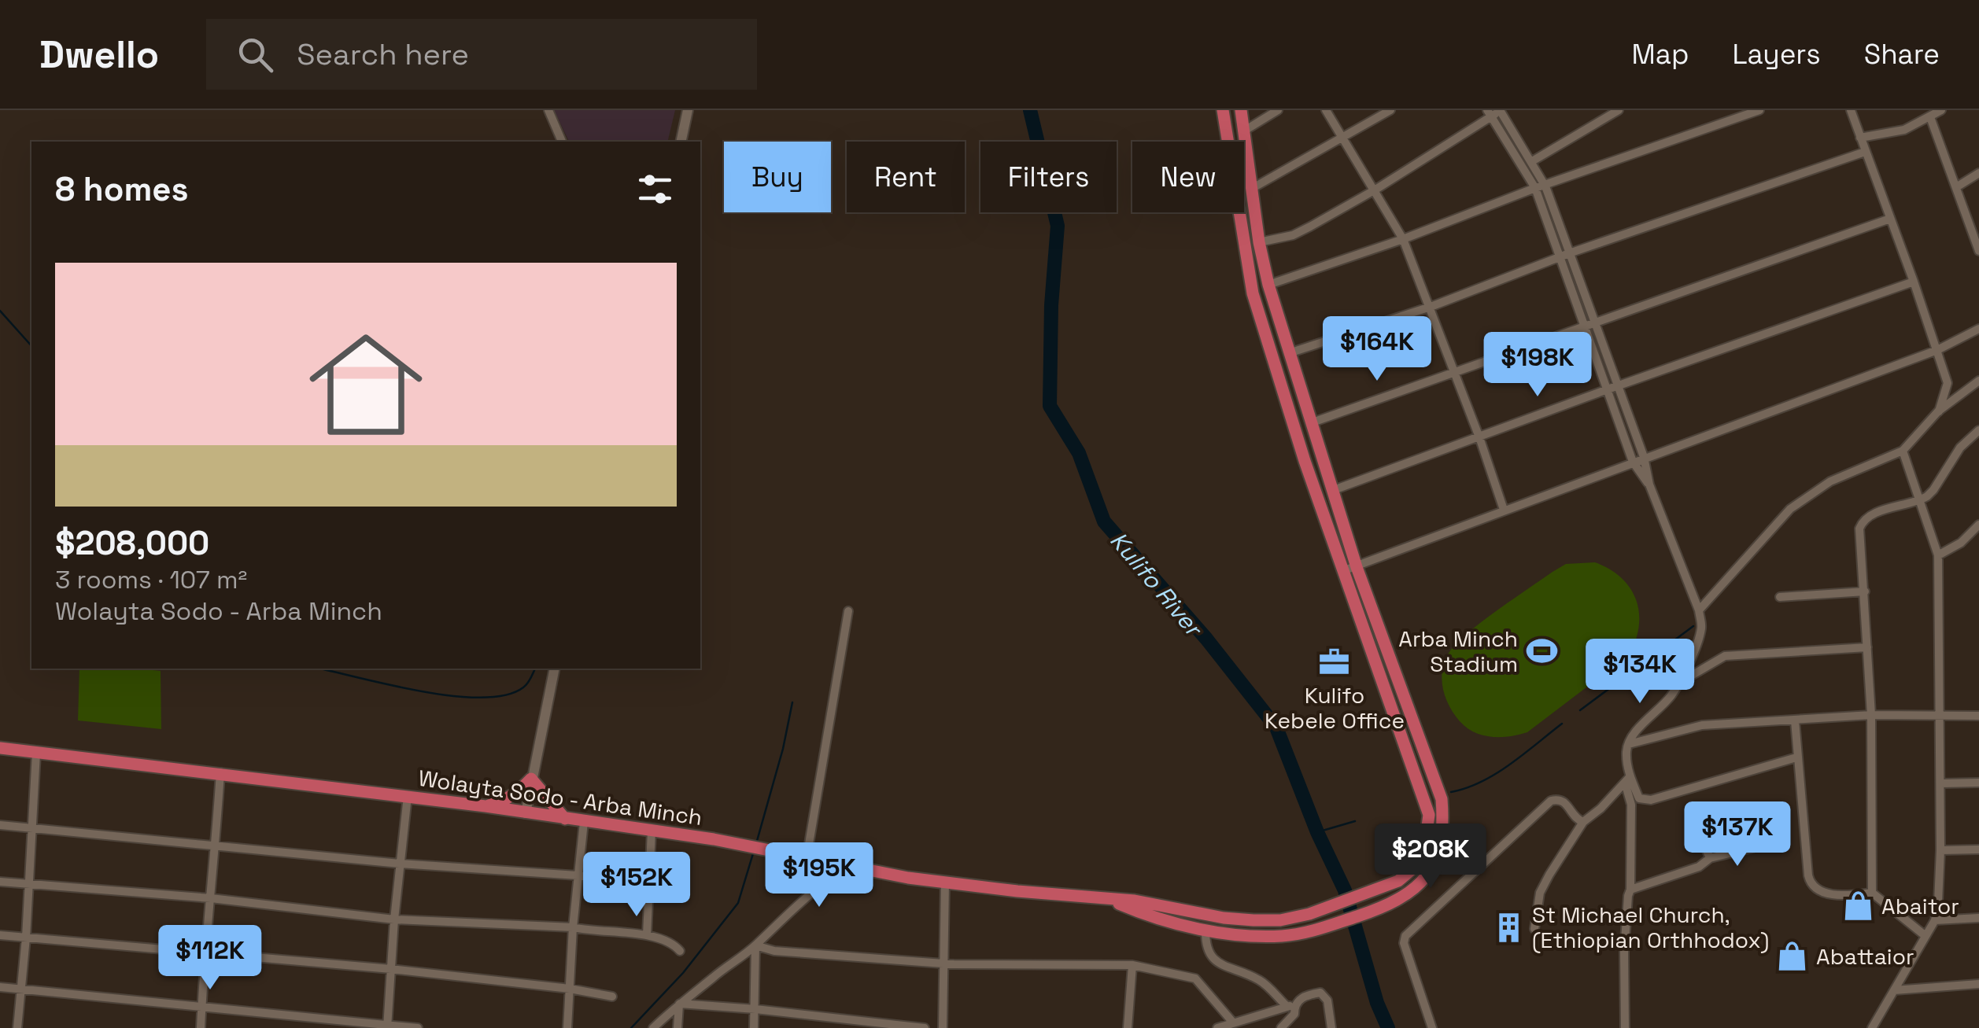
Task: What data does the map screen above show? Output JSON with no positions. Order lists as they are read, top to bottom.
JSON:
{
  "streets": {
    "highway": ["Wolayta Sodo - Arba Minch"]
  },
  "water": ["Kulifo River"],
  "places": {
    "sports": ["Arba Minch Stadium"],
    "office": ["Kulifo Kebele Office"],
    "shop": ["Abaitor", "Abattaior"],
    "building": ["St Michael Church, (Ethiopian Orthhodox)"]
  },
  "page": {
    "header": "Dwello",
    "search": "Search here",
    "nav": ["Map", "Layers", "Share"],
    "chip": [
      "Buy",
      "Rent",
      "Filters",
      "New"
    ],
    "heading": "8 homes",
    "list": [
      {
        "name": "$208,000",
        "note": "3 rooms · 107 m² · Wolayta Sodo - Arba Minch"
      }
    ],
    "price": [
      "$164K",
      "$198K",
      "$134K",
      "$137K",
      "$208K",
      "$195K",
      "$152K",
      "$112K"
    ]
  }
}
